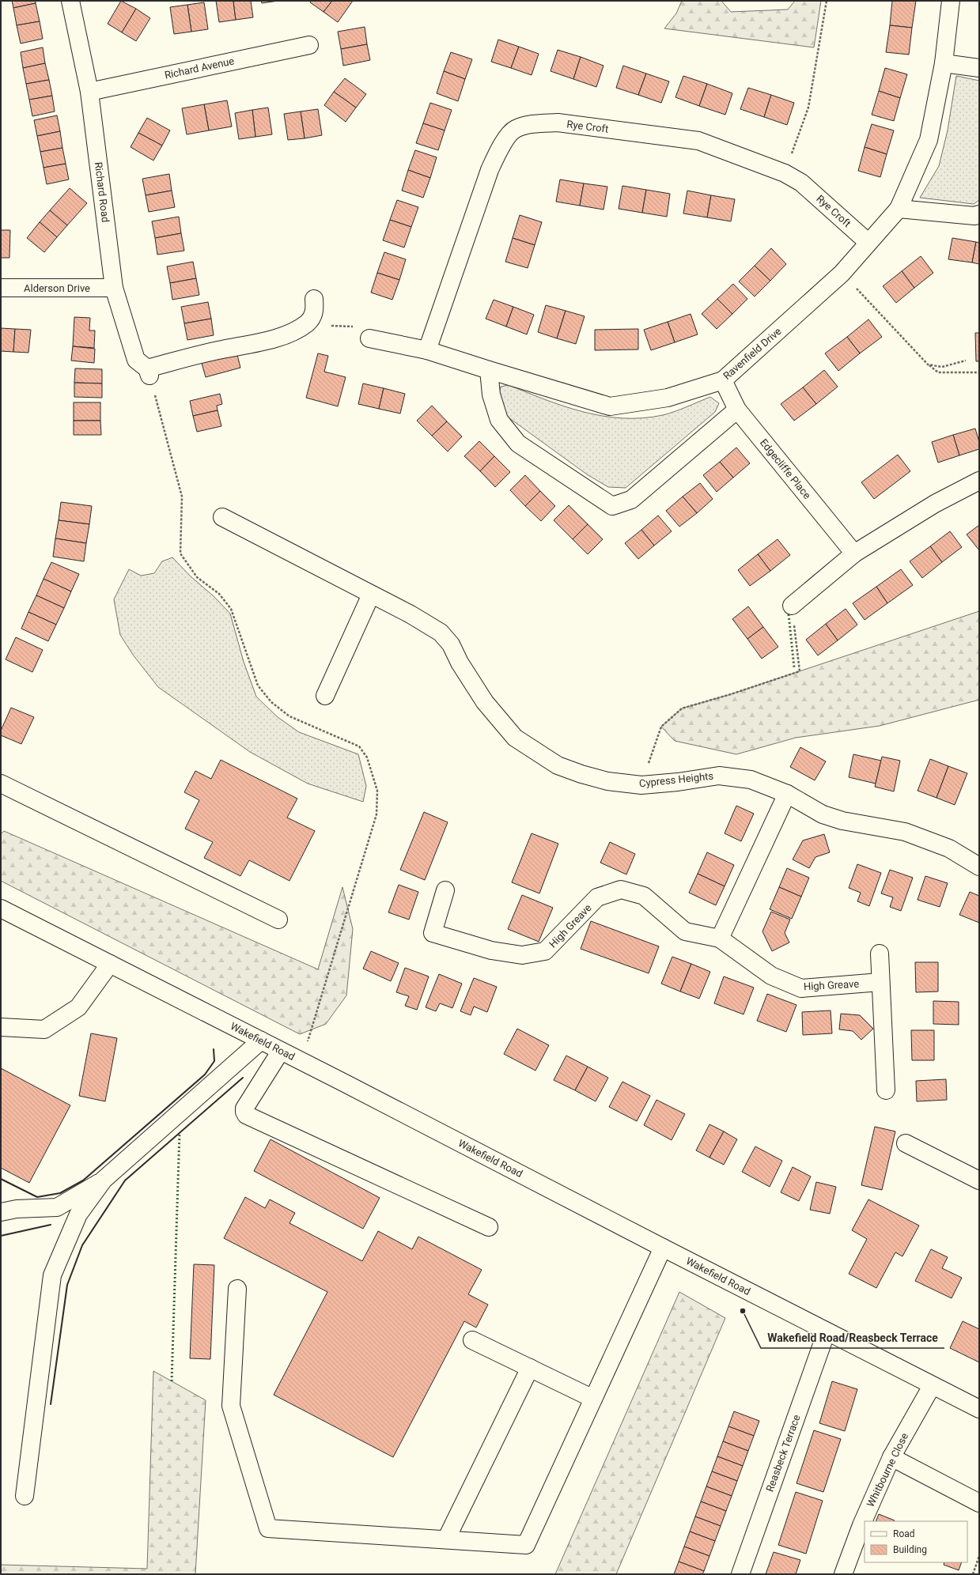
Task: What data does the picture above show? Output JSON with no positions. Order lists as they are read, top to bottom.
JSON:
{
  "streets": {
    "street": [
      "Richard Avenue",
      "Rye Croft",
      "Richard Road",
      "Alderson Drive",
      "Ravenfield Drive",
      "Edgecliffe Place",
      "Cypress Heights",
      "High Greave",
      "Wakefield Road",
      "Reasbeck Terrace",
      "Whitbourne Close"
    ]
  },
  "crossings": [
    ["Richard Avenue", "Richard Road"],
    ["Rye Croft", "Ravenfield Drive"],
    ["Richard Road", "Alderson Drive"],
    ["Ravenfield Drive", "Edgecliffe Place"],
    ["Wakefield Road", "Reasbeck Terrace"],
    ["Wakefield Road", "Whitbourne Close"]
  ],
  "places": ["Wakefield Road/Reasbeck Terrace"],
  "legend": ["Road", "Building"]
}
